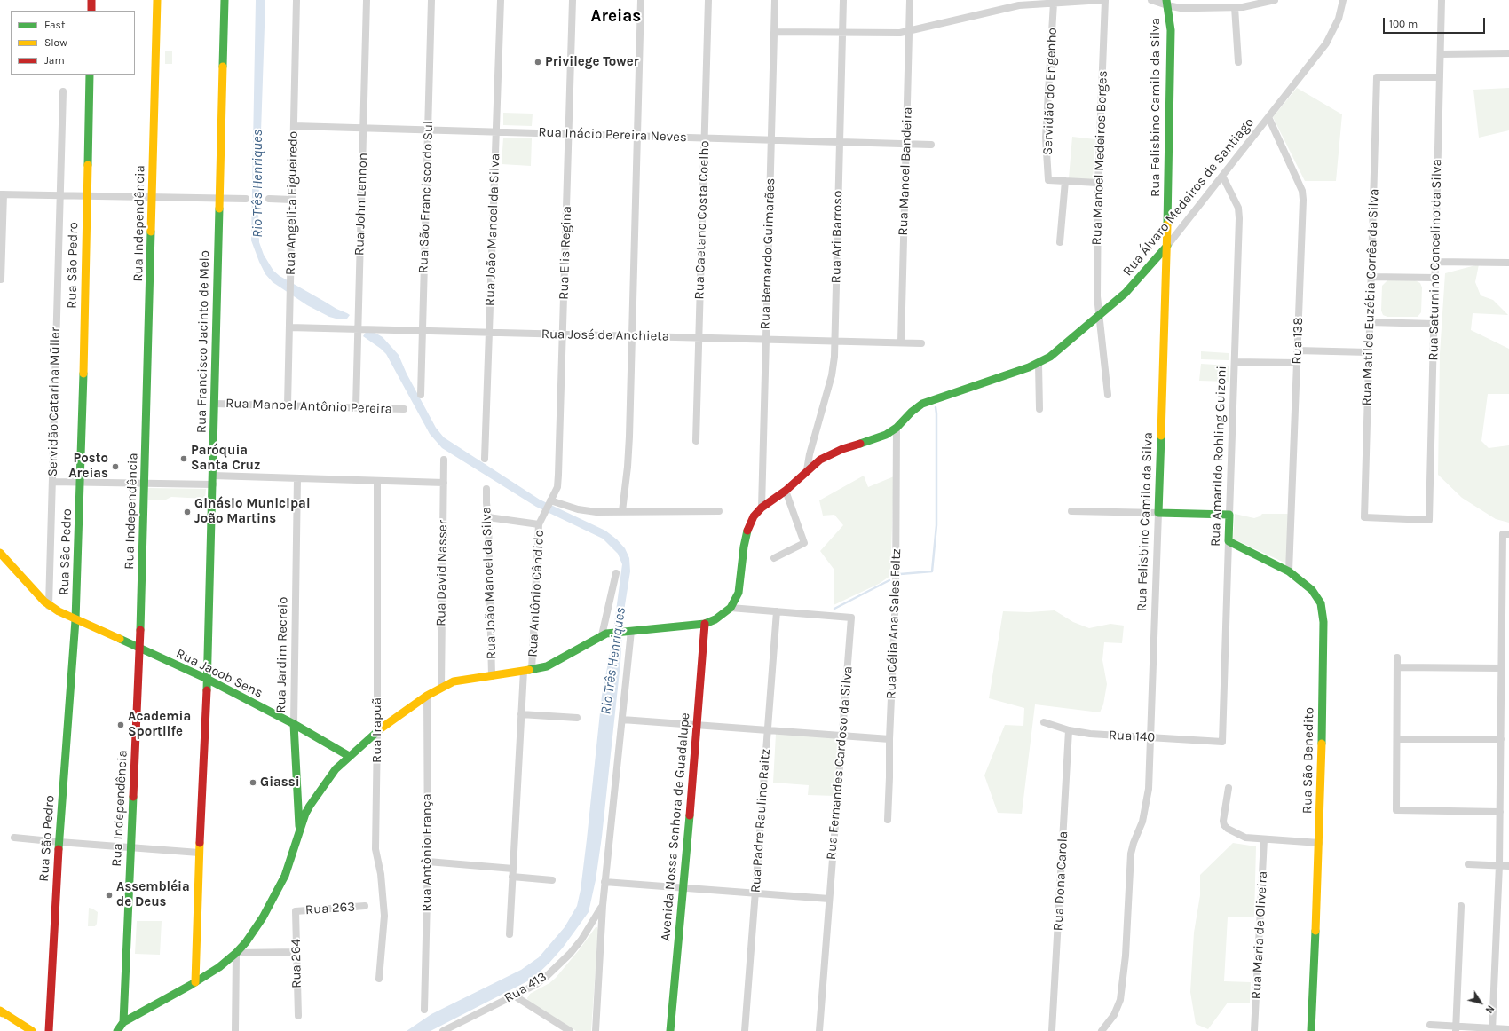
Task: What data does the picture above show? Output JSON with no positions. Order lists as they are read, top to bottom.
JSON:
{
  "streets": {
    "street": [
      "Servidão do Engenho",
      "Rua Felisbino Camilo da Silva",
      "Rua Inácio Pereira Neves",
      "Rua Manoel Medeiros Borges",
      "Rua Manoel Bandeira",
      "Rua São Francisco do Sul",
      "Rua Álvaro Medeiros de Santiago",
      "Rua Angelita Figueiredo",
      "Rua John Lennon",
      "Rua Caetano Costa Coelho",
      "Rua Independência",
      "Rua João Manoel da Silva",
      "Rua Ari Barroso",
      "Rua Elis Regina",
      "Rua Bernardo Guimarães",
      "Rua Saturnino Concelino da Silva",
      "Rua São Pedro",
      "Rua Matilde Euzébia Corrêa da Silva",
      "Rua José de Anchieta",
      "Rua 138",
      "Rua Francisco Jacinto de Melo",
      "Servidão Catarina Müller",
      "Rua Manoel Antônio Pereira",
      "Rua Amarildo Rohling Guizoni",
      "Rua David Nasser",
      "Rua Antônio Cândido",
      "Rua Célia Ana Sales Feltz",
      "Rua Jardim Recreio",
      "Rua Jacob Sens",
      "Rua Irapuã",
      "Rua 140",
      "Rua São Benedito",
      "Rua Fernandes Cardoso da Silva",
      "Rua Padre Raulino Raitz",
      "Avenida Nossa Senhora de Guadalupe",
      "Rua Antônio França",
      "Rua Dona Carola",
      "Rua 263",
      "Rua Maria de Oliveira",
      "Rua 264",
      "Rua 413"
    ]
  },
  "crossings": [
    ["Rua Felisbino Camilo da Silva", "Rua Álvaro Medeiros de Santiago"],
    ["Rua Felisbino Camilo da Silva", "Rua 140"],
    ["Rua Inácio Pereira Neves", "Rua Manoel Bandeira"],
    ["Rua Inácio Pereira Neves", "Rua São Francisco do Sul"],
    ["Rua Inácio Pereira Neves", "Rua Angelita Figueiredo"],
    ["Rua Inácio Pereira Neves", "Rua John Lennon"],
    ["Rua Inácio Pereira Neves", "Rua Caetano Costa Coelho"],
    ["Rua Inácio Pereira Neves", "Rua João Manoel da Silva"],
    ["Rua Inácio Pereira Neves", "Rua Ari Barroso"],
    ["Rua Inácio Pereira Neves", "Rua Elis Regina"],
    ["Rua Inácio Pereira Neves", "Rua Bernardo Guimarães"],
    ["Rua Manoel Medeiros Borges", "Rua Álvaro Medeiros de Santiago"],
    ["Rua Manoel Bandeira", "Rua José de Anchieta"],
    ["Rua São Francisco do Sul", "Rua José de Anchieta"],
    ["Rua Álvaro Medeiros de Santiago", "Rua Independência"],
    ["Rua Álvaro Medeiros de Santiago", "Rua João Manoel da Silva"],
    ["Rua Álvaro Medeiros de Santiago", "Rua Ari Barroso"],
    ["Rua Álvaro Medeiros de Santiago", "Rua Bernardo Guimarães"],
    ["Rua Álvaro Medeiros de Santiago", "Rua 138"],
    ["Rua Álvaro Medeiros de Santiago", "Rua Francisco Jacinto de Melo"],
    ["Rua Álvaro Medeiros de Santiago", "Rua Amarildo Rohling Guizoni"],
    ["Rua Álvaro Medeiros de Santiago", "Rua David Nasser"],
    ["Rua Álvaro Medeiros de Santiago", "Rua Antônio Cândido"],
    ["Rua Álvaro Medeiros de Santiago", "Rua Célia Ana Sales Feltz"],
    ["Rua Álvaro Medeiros de Santiago", "Rua Jardim Recreio"],
    ["Rua Álvaro Medeiros de Santiago", "Rua Jacob Sens"],
    ["Rua Álvaro Medeiros de Santiago", "Rua Irapuã"],
    ["Rua Álvaro Medeiros de Santiago", "Rua Fernandes Cardoso da Silva"],
    ["Rua Álvaro Medeiros de Santiago", "Avenida Nossa Senhora de Guadalupe"],
    ["Rua Álvaro Medeiros de Santiago", "Rua Antônio França"],
    ["Rua Angelita Figueiredo", "Rua José de Anchieta"],
    ["Rua Angelita Figueiredo", "Rua Manoel Antônio Pereira"],
    ["Rua John Lennon", "Rua José de Anchieta"],
    ["Rua John Lennon", "Rua Manoel Antônio Pereira"],
    ["Rua Caetano Costa Coelho", "Rua José de Anchieta"],
    ["Rua Independência", "Rua Jacob Sens"],
    ["Rua João Manoel da Silva", "Rua José de Anchieta"],
    ["Rua Ari Barroso", "Rua José de Anchieta"],
    ["Rua Elis Regina", "Rua José de Anchieta"],
    ["Rua Elis Regina", "Rua Antônio Cândido"],
    ["Rua Bernardo Guimarães", "Rua José de Anchieta"],
    ["Rua Saturnino Concelino da Silva", "Rua Matilde Euzébia Corrêa da Silva"],
    ["Rua São Pedro", "Rua Jacob Sens"],
    ["Rua 138", "Rua São Benedito"],
    ["Rua Francisco Jacinto de Melo", "Rua Manoel Antônio Pereira"],
    ["Rua Francisco Jacinto de Melo", "Rua Jacob Sens"],
    ["Servidão Catarina Müller", "Rua Jacob Sens"],
    ["Rua Amarildo Rohling Guizoni", "Rua 140"],
    ["Rua Amarildo Rohling Guizoni", "Rua São Benedito"],
    ["Rua Jardim Recreio", "Rua Jacob Sens"],
    ["Rua 140", "Rua Dona Carola"],
    ["Rua Fernandes Cardoso da Silva", "Rua Padre Raulino Raitz"],
    ["Rua 263", "Rua 264"]
  ],
  "districts": ["Areias"],
  "water": ["Rio Três Henriques"],
  "places": [
    "Privilege Tower",
    "Paróquia Santa Cruz",
    "Posto Areias",
    "Ginásio Municipal João Martins",
    "Academia Sportlife",
    "Giassi",
    "Assembléia de Deus"
  ],
  "legend": ["Fast", "Slow", "Jam"],
  "scale_bar": "100 m",
  "north": "bottom right"
}
